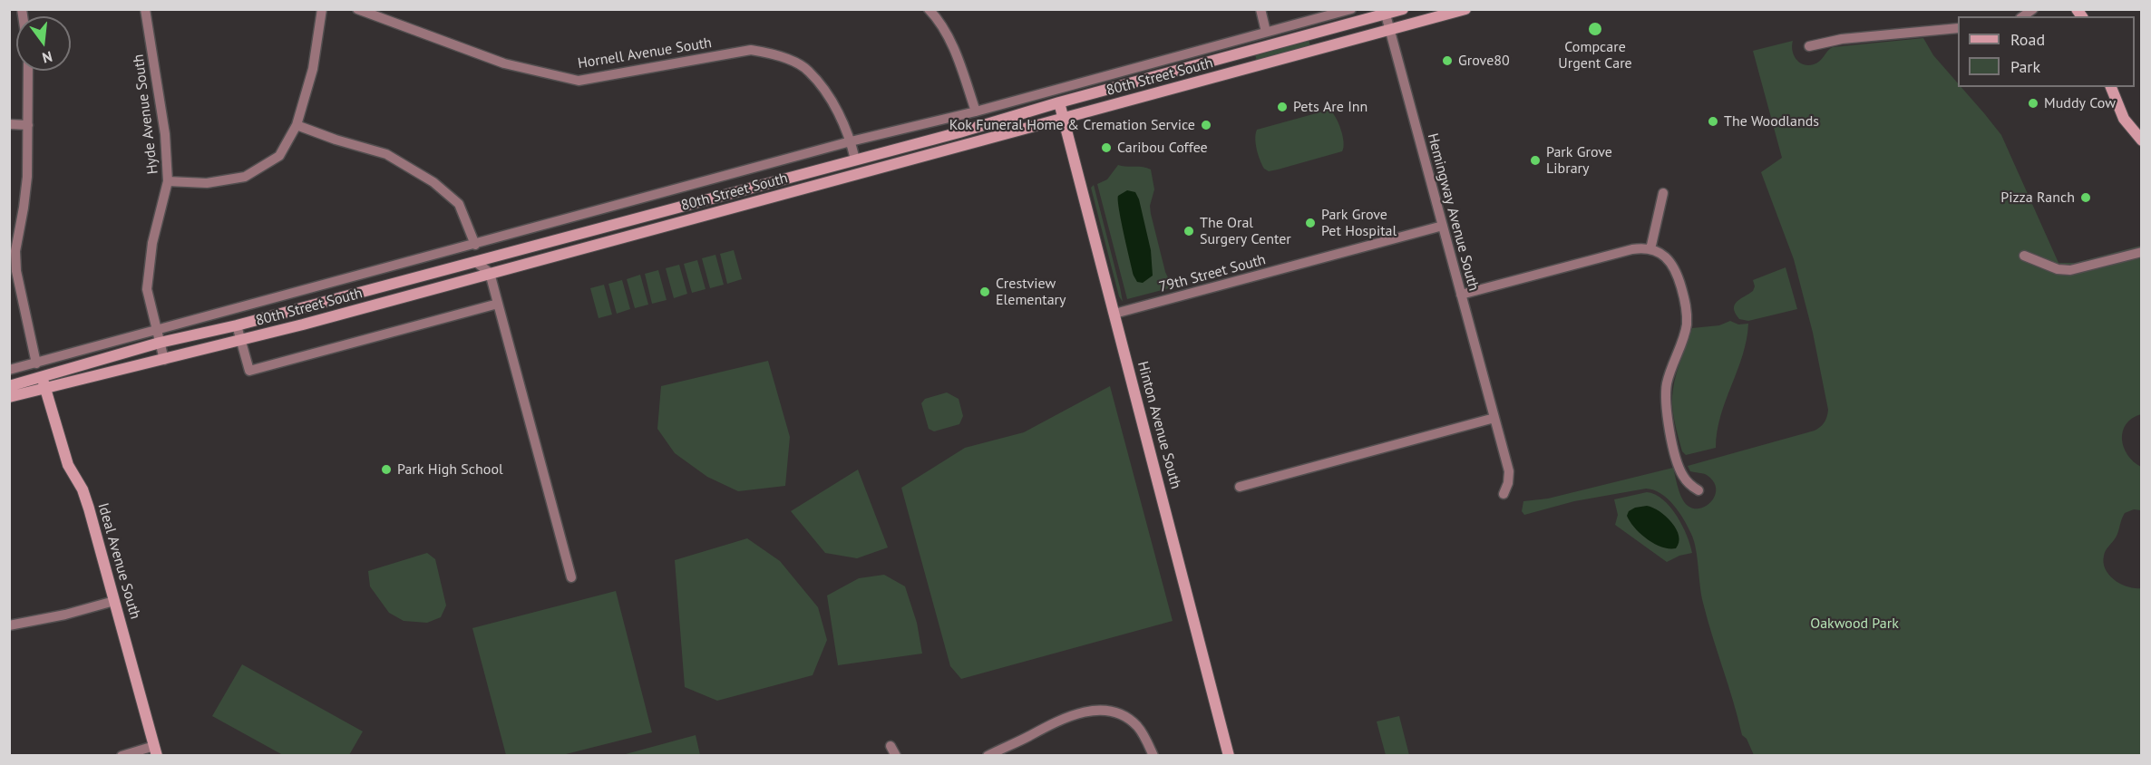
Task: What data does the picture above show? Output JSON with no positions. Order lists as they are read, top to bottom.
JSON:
{
  "streets": {
    "main road": ["80th Street South", "Hinton Avenue South", "Ideal Avenue South"],
    "street": [
      "Hornell Avenue South",
      "Hyde Avenue South",
      "Hemingway Avenue South",
      "79th Street South"
    ]
  },
  "crossings": [
    ["Hornell Avenue South", "80th Street South"],
    ["80th Street South", "Hyde Avenue South"],
    ["80th Street South", "Hemingway Avenue South"],
    ["80th Street South", "Hinton Avenue South"],
    ["80th Street South", "Ideal Avenue South"],
    ["Hemingway Avenue South", "79th Street South"],
    ["79th Street South", "Hinton Avenue South"]
  ],
  "parks": ["Oakwood Park"],
  "places": [
    "Compcare Urgent Care",
    "Grove80",
    "Muddy Cow",
    "Pets Are Inn",
    "The Woodlands",
    "Kok Funeral Home & Cremation Service",
    "Caribou Coffee",
    "Park Grove Library",
    "Pizza Ranch",
    "Park Grove Pet Hospital",
    "The Oral Surgery Center",
    "Crestview Elementary",
    "Park High School"
  ],
  "legend": ["Road", "Park"],
  "north": "bottom"
}
